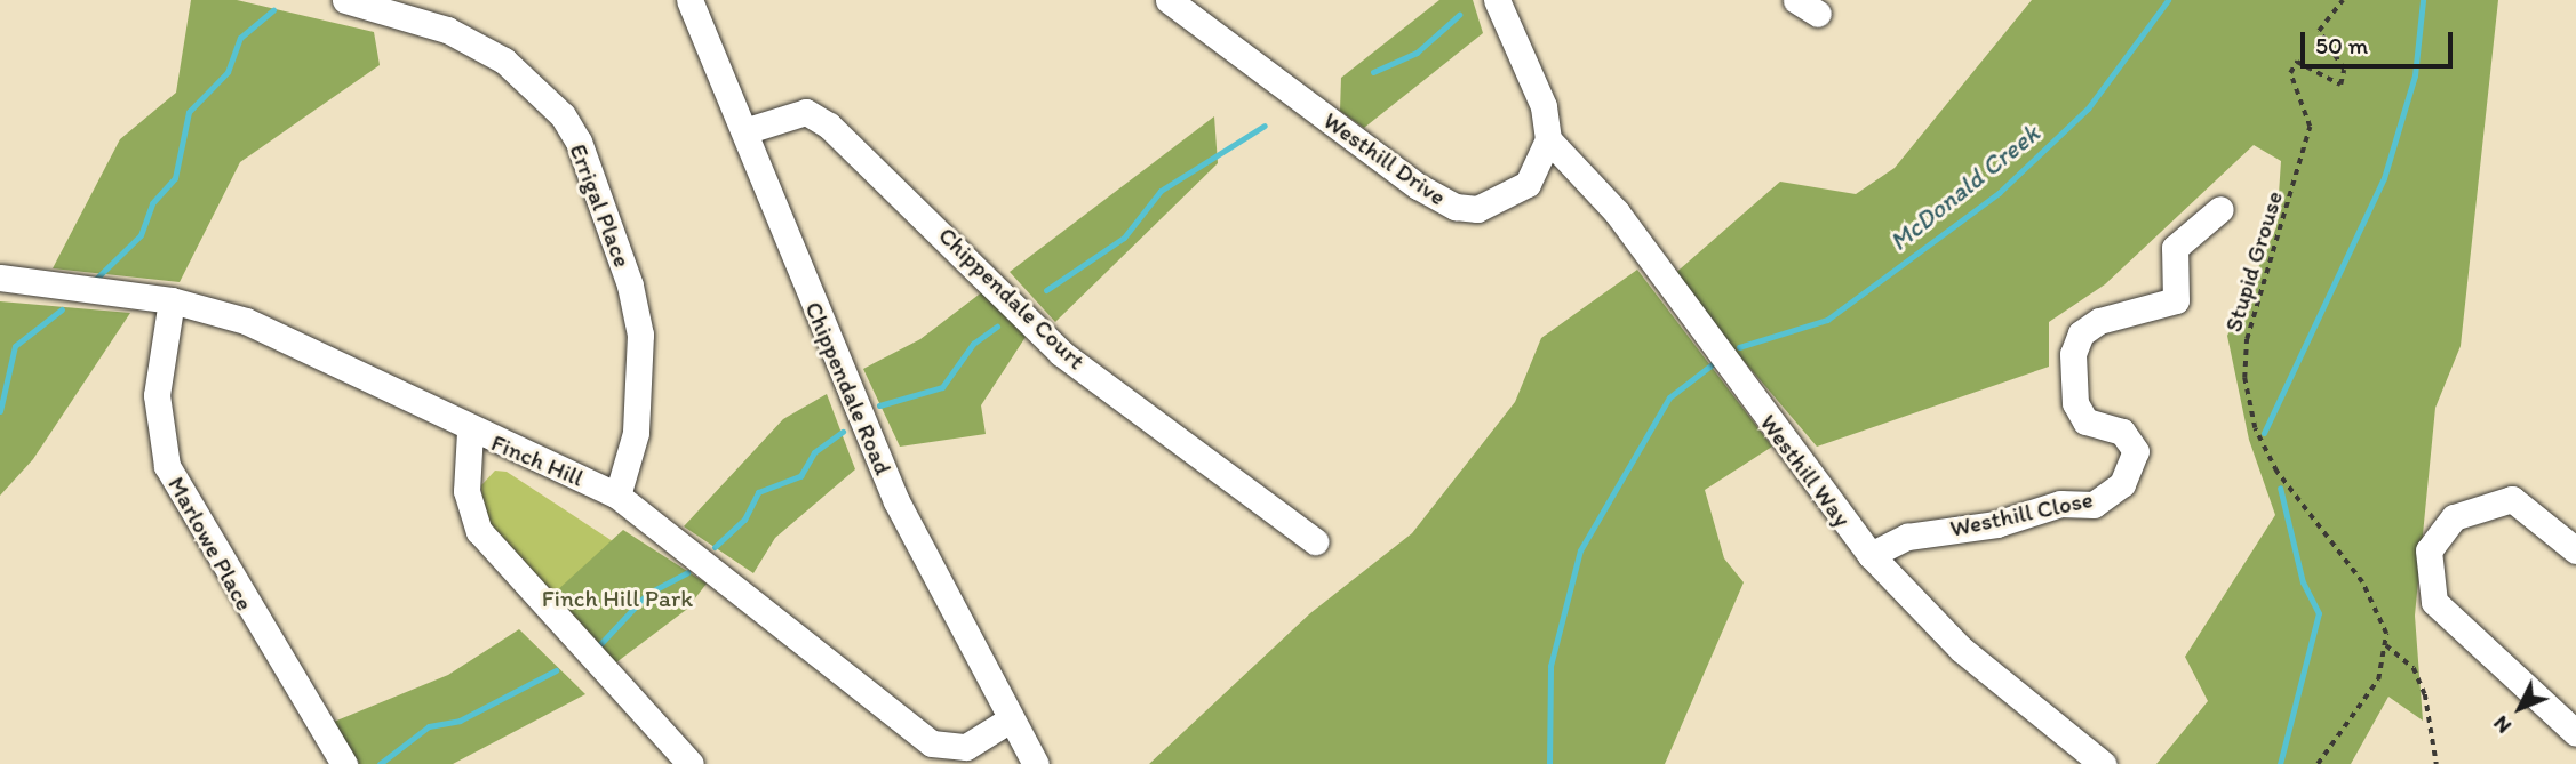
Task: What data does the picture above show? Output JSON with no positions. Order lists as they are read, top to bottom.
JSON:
{
  "streets": {
    "street": [
      "Westhill Drive",
      "Errigal Place",
      "Chippendale Court",
      "Chippendale Road",
      "Finch Hill",
      "Westhill Way",
      "Westhill Close",
      "Marlowe Place"
    ],
    "path": ["Stupid Grouse"]
  },
  "crossings": [
    ["Westhill Drive", "Westhill Way"],
    ["Errigal Place", "Finch Hill"],
    ["Chippendale Court", "Chippendale Road"],
    ["Chippendale Road", "Finch Hill"],
    ["Finch Hill", "Marlowe Place"],
    ["Westhill Way", "Westhill Close"]
  ],
  "water": ["McDonald Creek"],
  "parks": ["Finch Hill Park"],
  "scale_bar": "50 m",
  "north": "bottom left"
}
